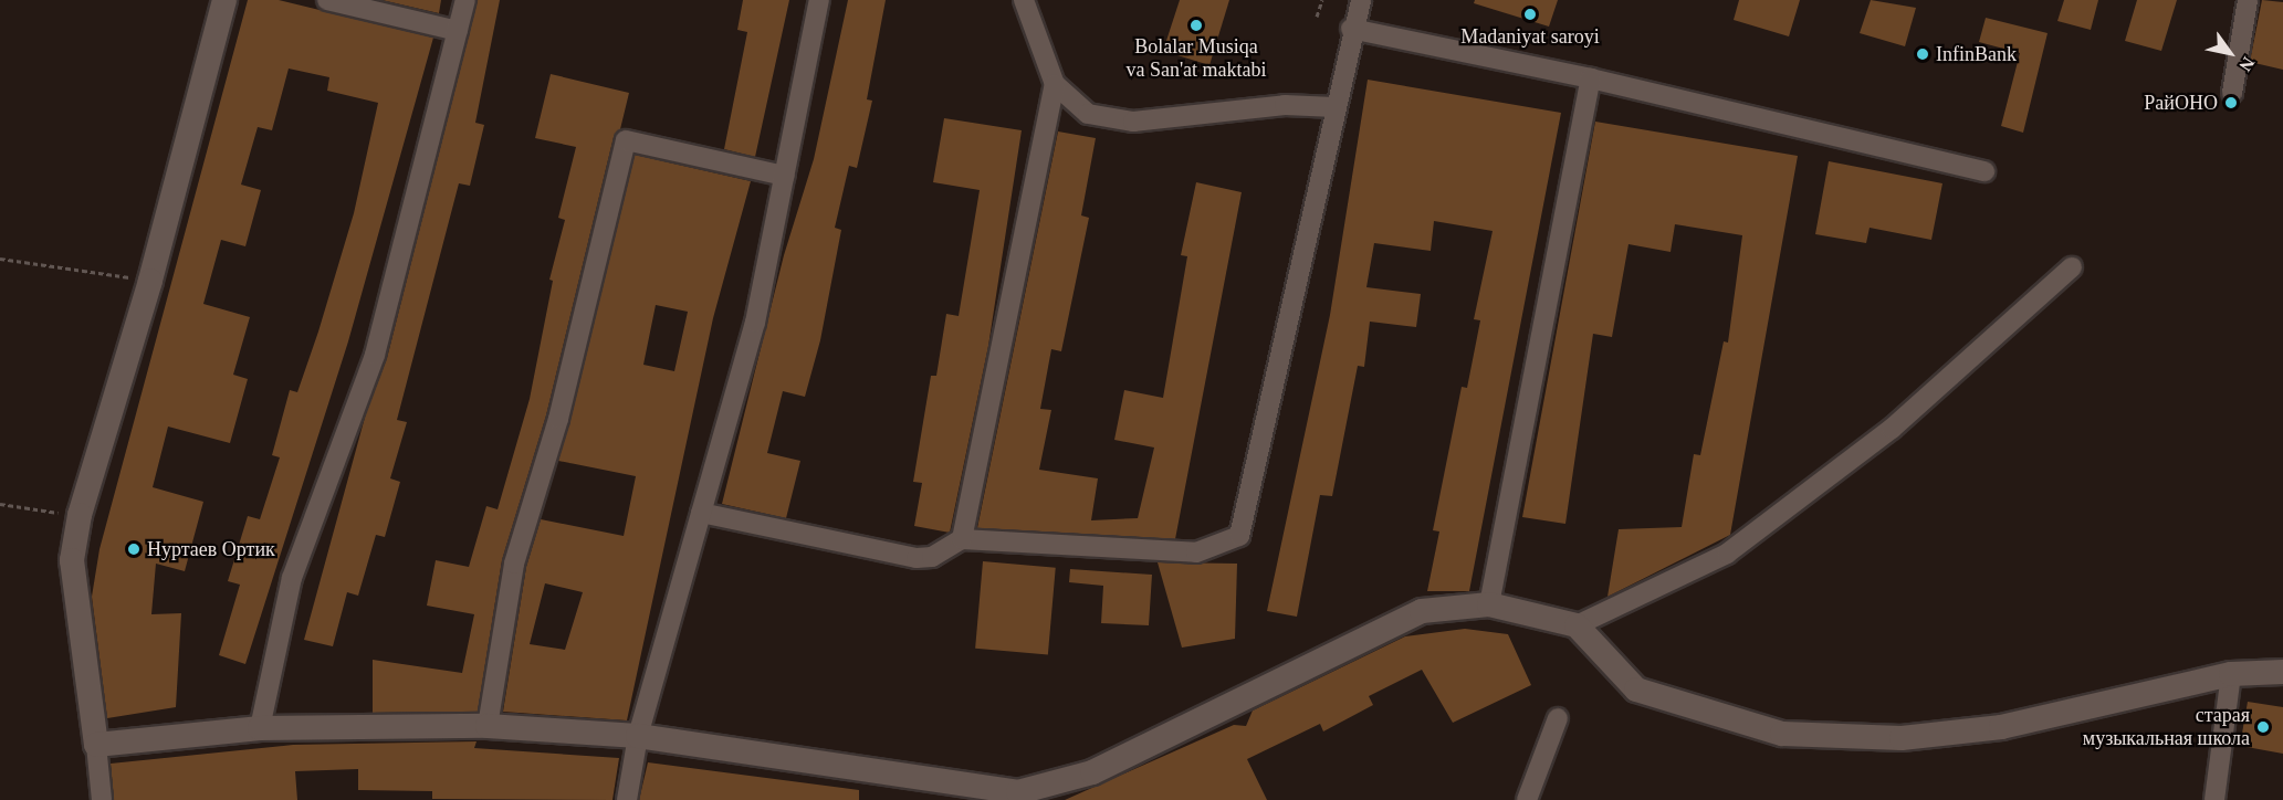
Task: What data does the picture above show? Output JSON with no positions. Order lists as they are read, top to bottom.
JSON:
{
  "places": [
    "Madaniyat saroyi",
    "Bolalar Musiqa va San'at maktabi",
    "InfinBank",
    "РайОНО",
    "Нуртаев Ортик",
    "старая музыкальная школа"
  ],
  "north": "bottom right"
}
